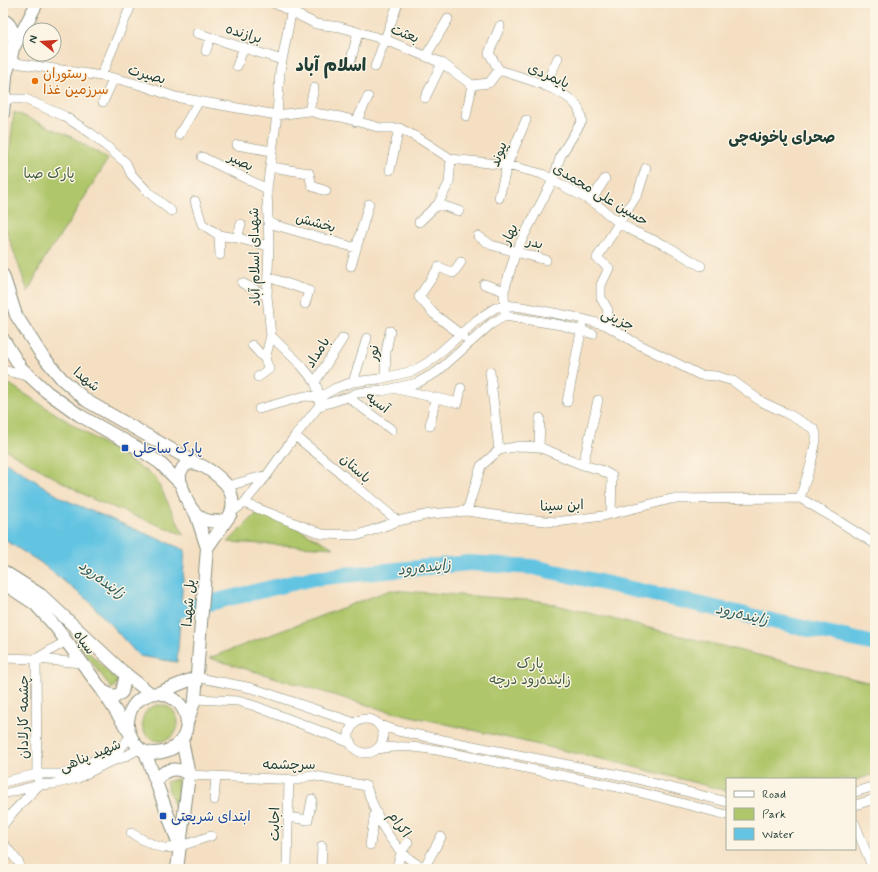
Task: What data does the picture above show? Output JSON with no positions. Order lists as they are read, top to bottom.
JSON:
{
  "streets": {
    "main road": ["شهدا", "پل شهدا", "سپاه"],
    "street": [
      "برازنده",
      "بعثت",
      "بصیرت",
      "پایمردی",
      "پیوند",
      "بصیر",
      "حسین علی محمدی",
      "بخشش",
      "بهار",
      "بدر",
      "شهدای اسلام آباد",
      "جزینی",
      "بامداد",
      "نور",
      "آسیه",
      "باستان",
      "ابن سینا",
      "چشمه کارلادان",
      "شهید پناهی",
      "سرچشمه",
      "اجابت",
      "اکرام"
    ]
  },
  "crossings": [
    ["برازنده", "شهدای اسلام آباد"],
    ["بعثت", "شهدای اسلام آباد"],
    ["بصیرت", "حسین علی محمدی"],
    ["بصیرت", "شهدای اسلام آباد"],
    ["پایمردی", "حسین علی محمدی"],
    ["پایمردی", "بهار"],
    ["پیوند", "حسین علی محمدی"],
    ["بصیر", "شهدای اسلام آباد"],
    ["حسین علی محمدی", "بهار"],
    ["حسین علی محمدی", "شهدای اسلام آباد"],
    ["بخشش", "شهدای اسلام آباد"],
    ["بهار", "بدر"],
    ["بهار", "جزینی"],
    ["جزینی", "ابن سینا"],
    ["باستان", "ابن سینا"],
    ["پل شهدا", "سپاه"],
    ["پل شهدا", "شهید پناهی"],
    ["سپاه", "شهید پناهی"],
    ["چشمه کارلادان", "شهید پناهی"],
    ["سرچشمه", "اجابت"],
    ["سرچشمه", "اکرام"]
  ],
  "districts": ["اسلام آباد", "صحرای پاخونه‌چی"],
  "water": ["زاینده‌رود"],
  "parks": ["پارک صبا", "پارک زاینده‌رود درچه"],
  "places": {
    "other": ["رستوران سرزمین غذا"],
    "transit": ["پارک ساحلی", "ابتدای شریعتی"]
  },
  "legend": ["Road", "Park", "Water"],
  "north": "left"
}
